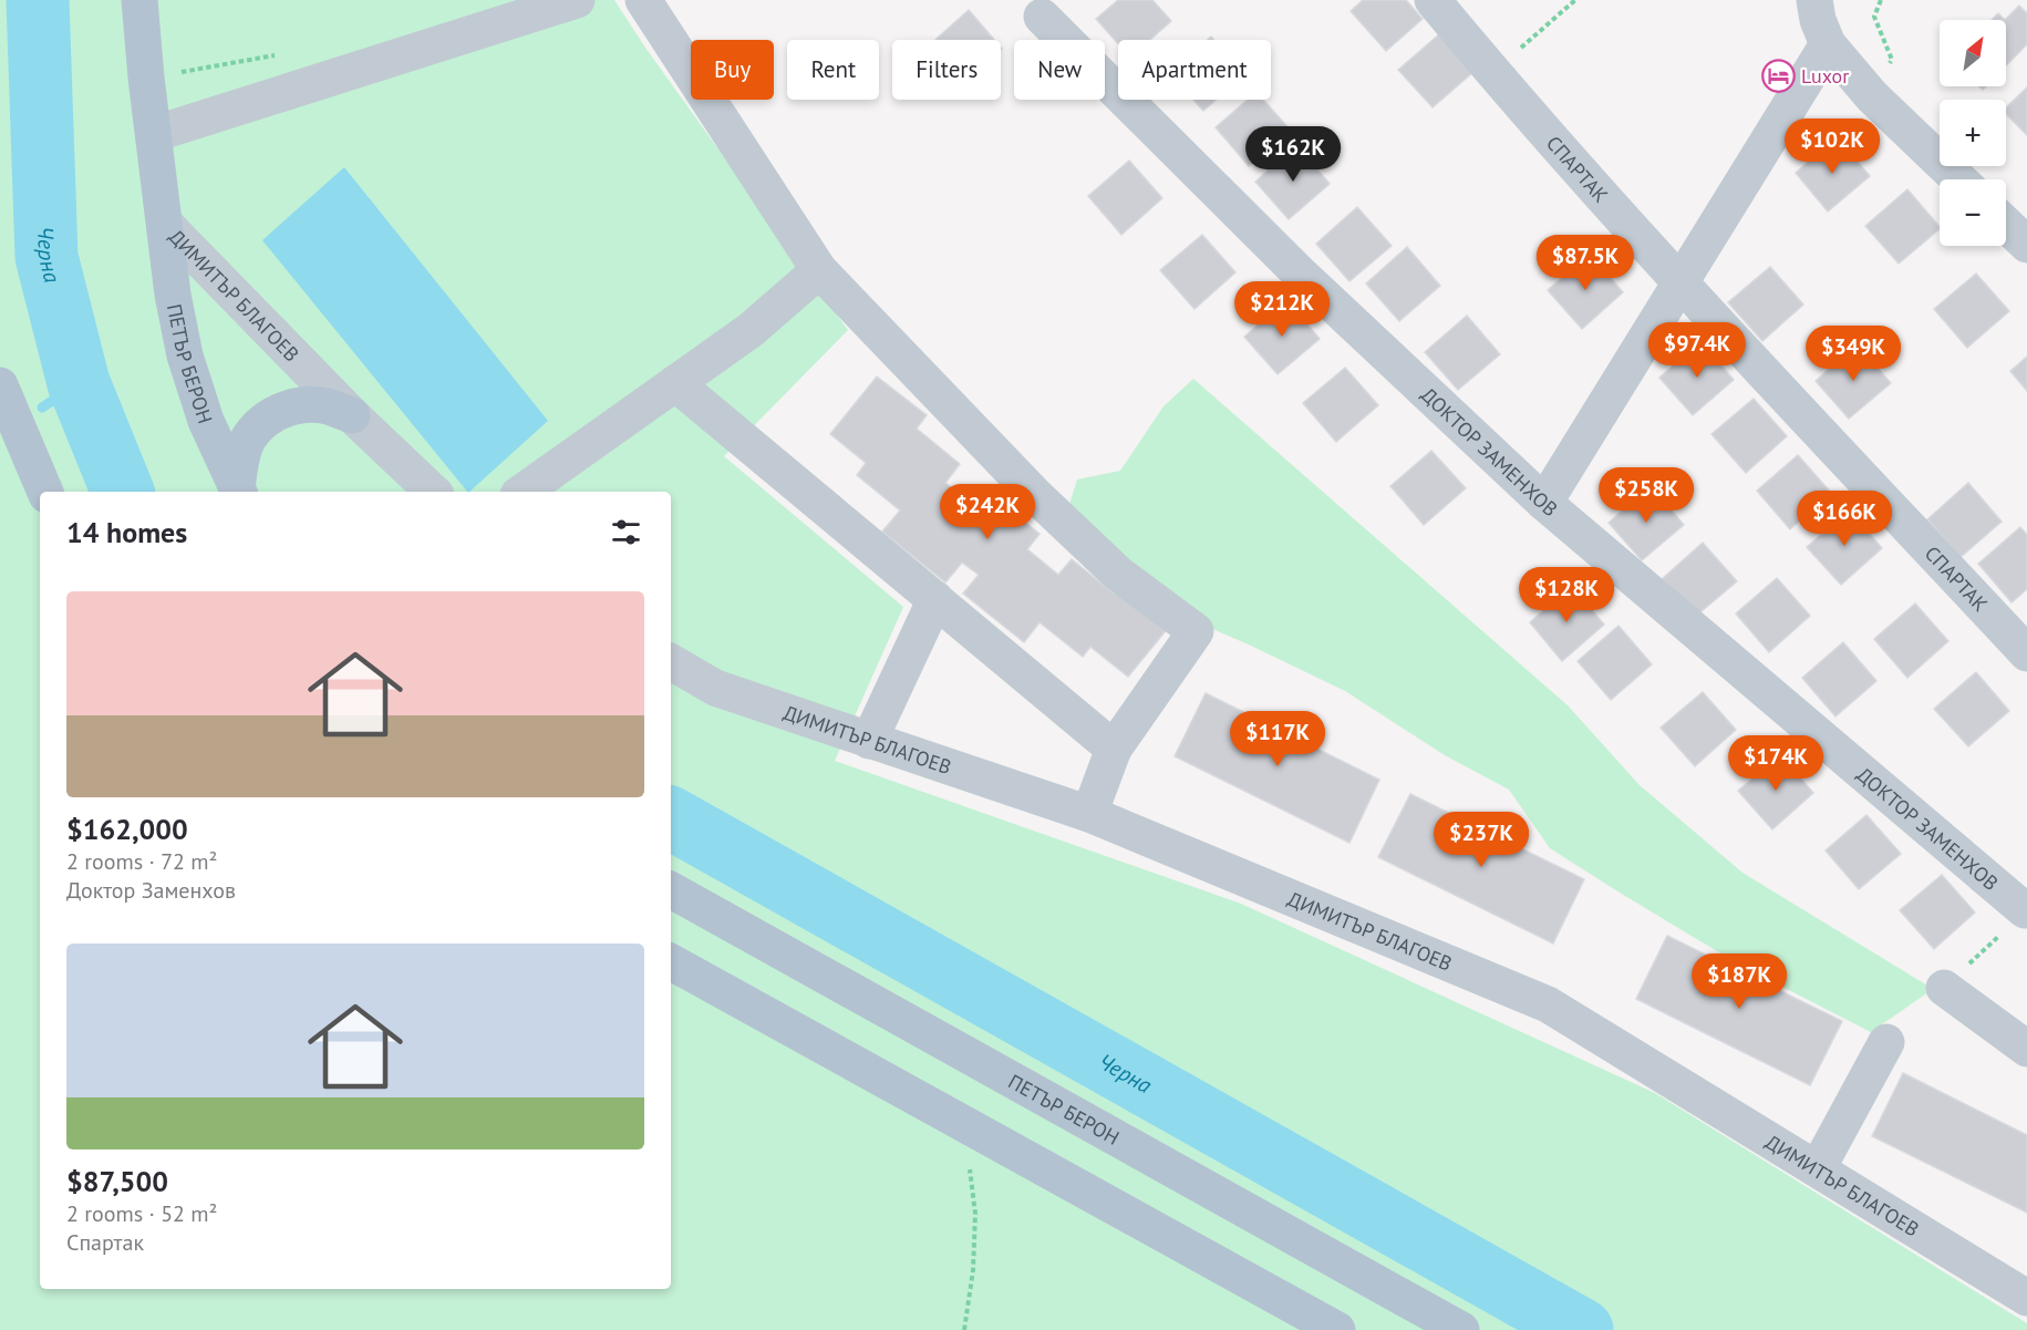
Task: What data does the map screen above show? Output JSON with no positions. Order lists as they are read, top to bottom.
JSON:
{
  "streets": {
    "main road": ["ДИМИТЪР БЛАГОЕВ", "ПЕТЪР БЕРОН"],
    "street": ["СПАРТАК", "ДОКТОР ЗАМЕНХОВ"]
  },
  "crossings": [
    ["ДИМИТЪР БЛАГОЕВ", "ПЕТЪР БЕРОН"]
  ],
  "water": ["Черна"],
  "places": {
    "hotel": ["Luxor"]
  },
  "north": "top right",
  "page": {
    "map_buttons": ["+", "−"],
    "chip": [
      "Buy",
      "Rent",
      "Filters",
      "New",
      "Apartment"
    ],
    "price": [
      "$102K",
      "$162K",
      "$87.5K",
      "$212K",
      "$97.4K",
      "$349K",
      "$258K",
      "$242K",
      "$166K",
      "$128K",
      "$117K",
      "$174K",
      "$237K",
      "$187K"
    ],
    "heading": "14 homes",
    "list": [
      {
        "name": "$162,000",
        "note": "2 rooms · 72 m² · Доктор Заменхов"
      },
      {
        "name": "$87,500",
        "note": "2 rooms · 52 m² · Спартак"
      }
    ]
  }
}
